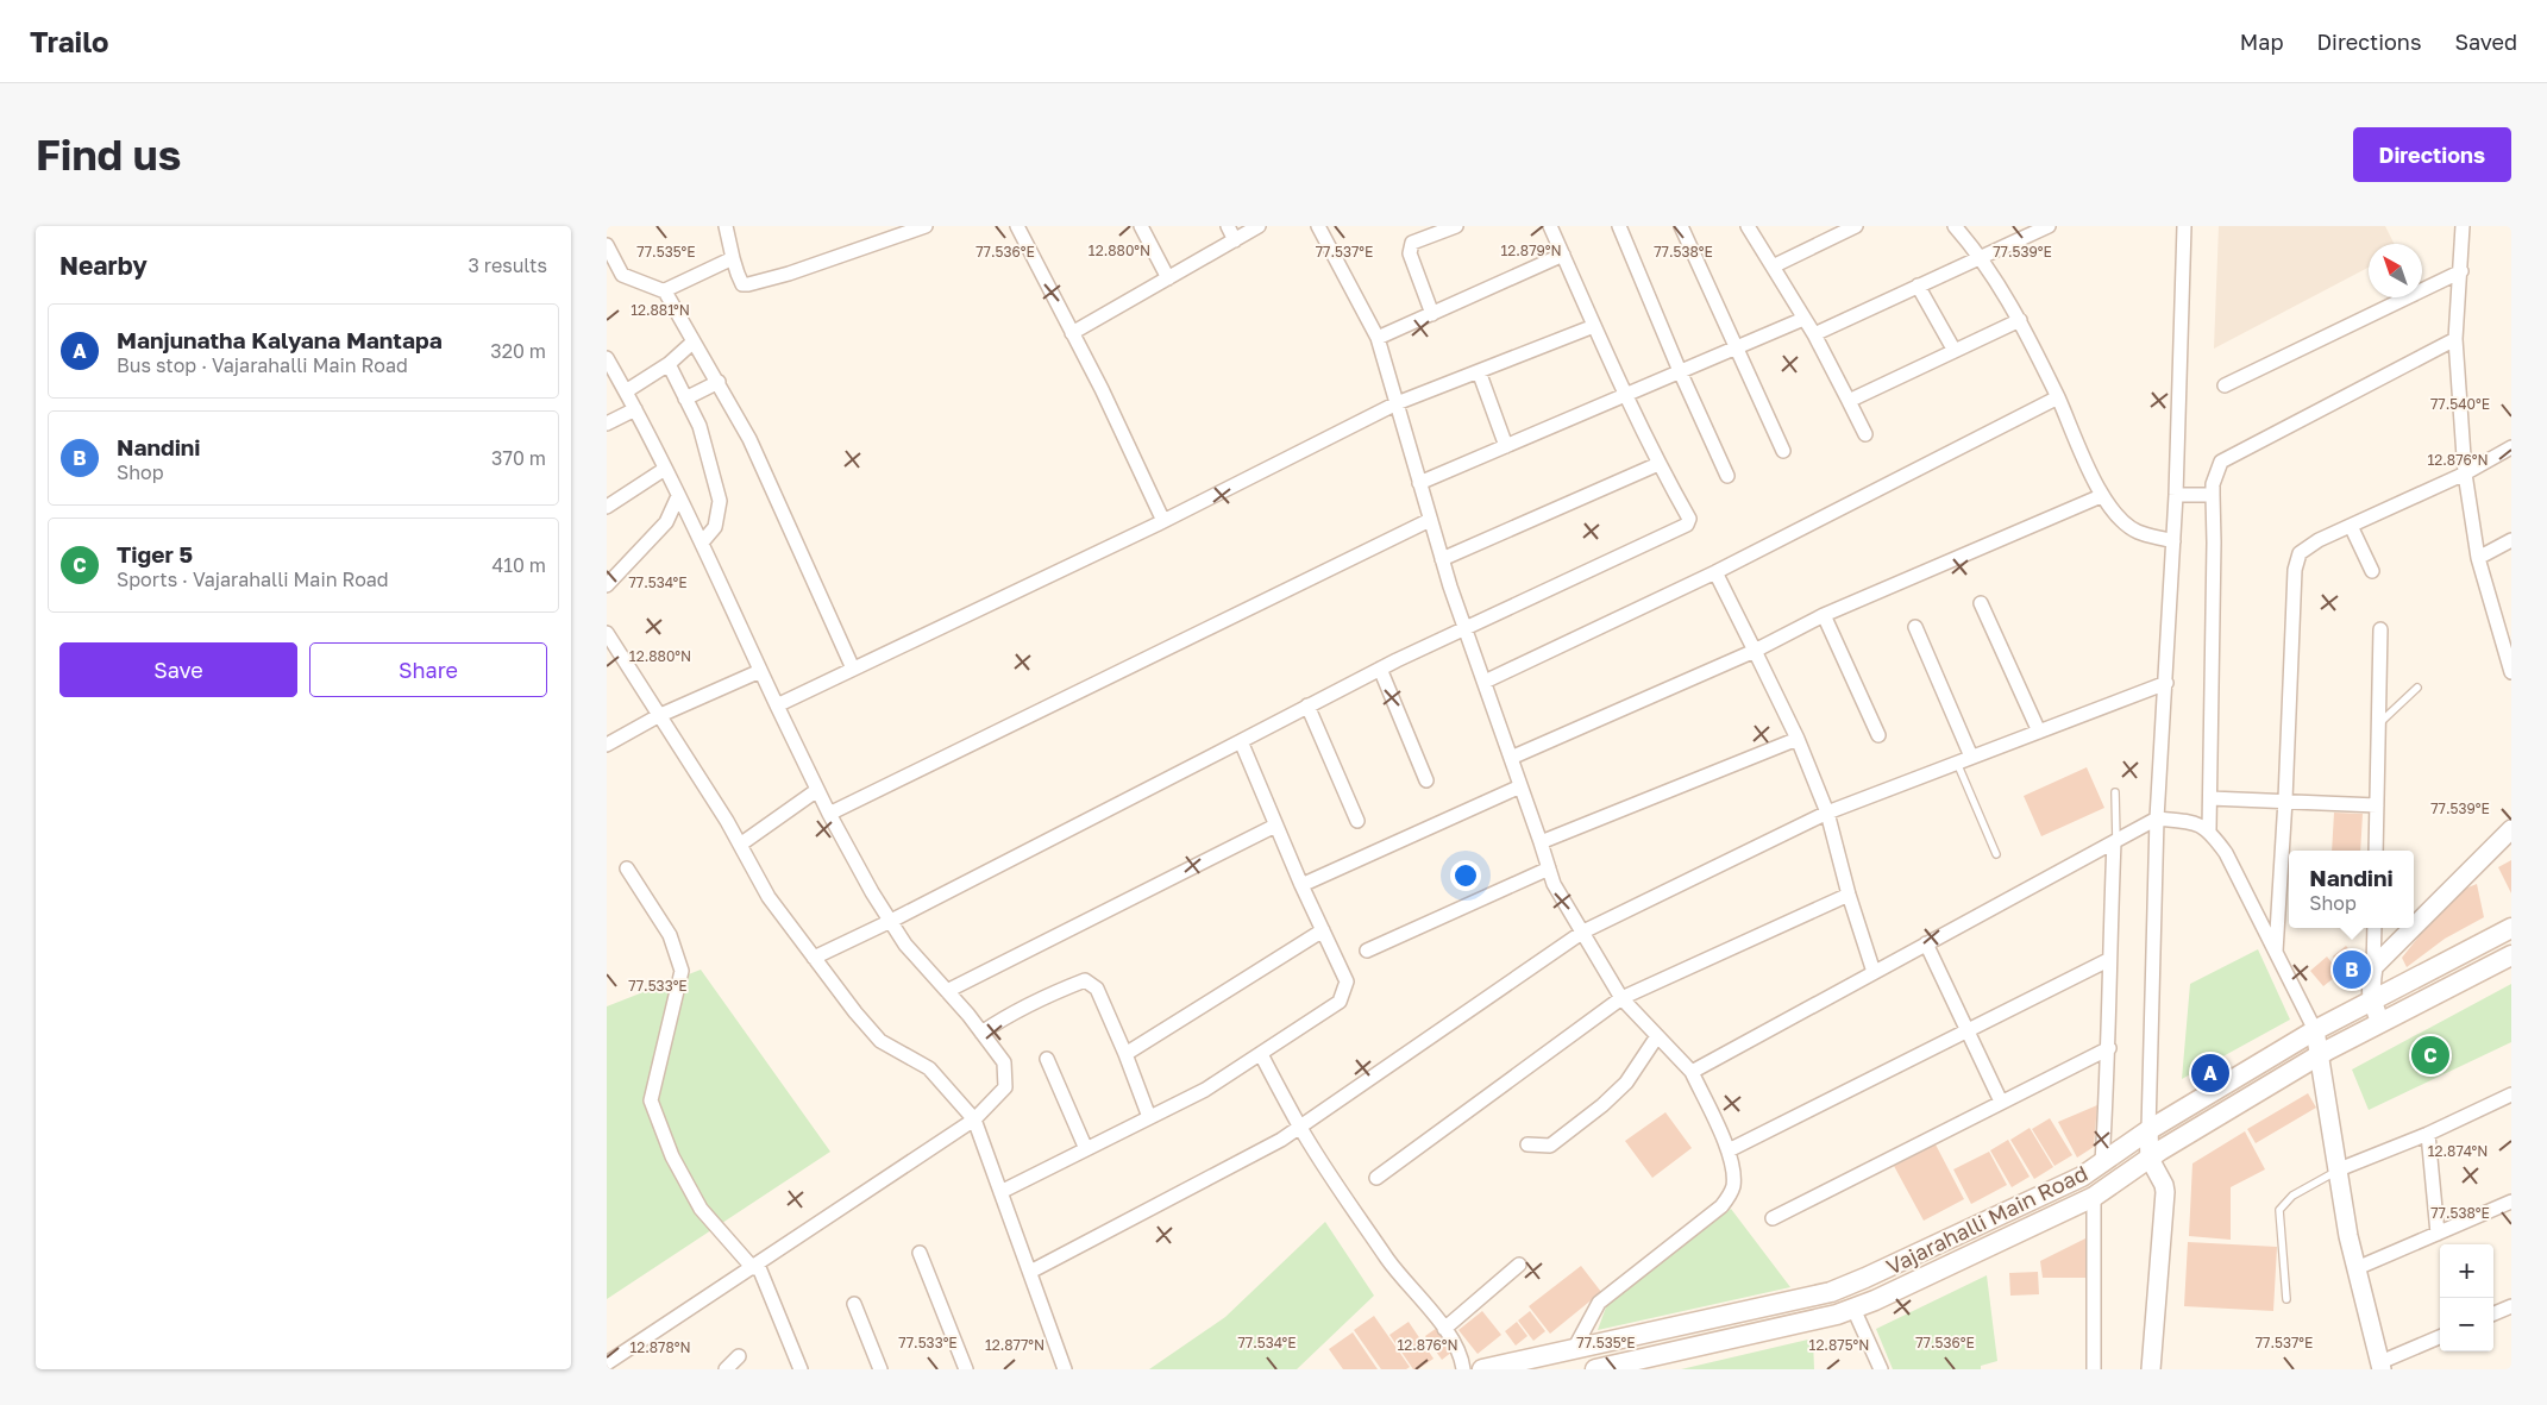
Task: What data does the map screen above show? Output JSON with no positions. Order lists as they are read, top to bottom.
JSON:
{
  "streets": {
    "main road": ["Vajarahalli Main Road"]
  },
  "north": "top left",
  "page": {
    "header": "Trailo",
    "nav": ["Map", "Directions", "Saved"],
    "buttons": [
      "Directions",
      ["Save", "Share"]
    ],
    "title": "Find us",
    "heading": ["Nearby", "3 results"],
    "list": [
      {
        "mark": "A",
        "name": "Manjunatha Kalyana Mantapa",
        "note": "Bus stop · Vajarahalli Main Road",
        "value": "320 m"
      },
      {
        "mark": "B",
        "name": "Nandini",
        "note": "Shop",
        "value": "370 m"
      },
      {
        "mark": "C",
        "name": "Tiger 5",
        "note": "Sports · Vajarahalli Main Road",
        "value": "410 m"
      }
    ],
    "popup": ["Nandini", "Shop"],
    "pins": ["B", "C", "A"],
    "map_buttons": ["+", "−"]
  },
  "coordinates": [
    "12.880°N",
    "12.879°N",
    "77.535°E",
    "77.536°E",
    "77.537°E",
    "77.538°E",
    "77.539°E",
    "12.881°N",
    "77.540°E",
    "12.876°N",
    "77.534°E",
    "77.533°E",
    "12.874°N",
    "12.877°N",
    "12.875°N",
    "12.878°N"
  ]
}
